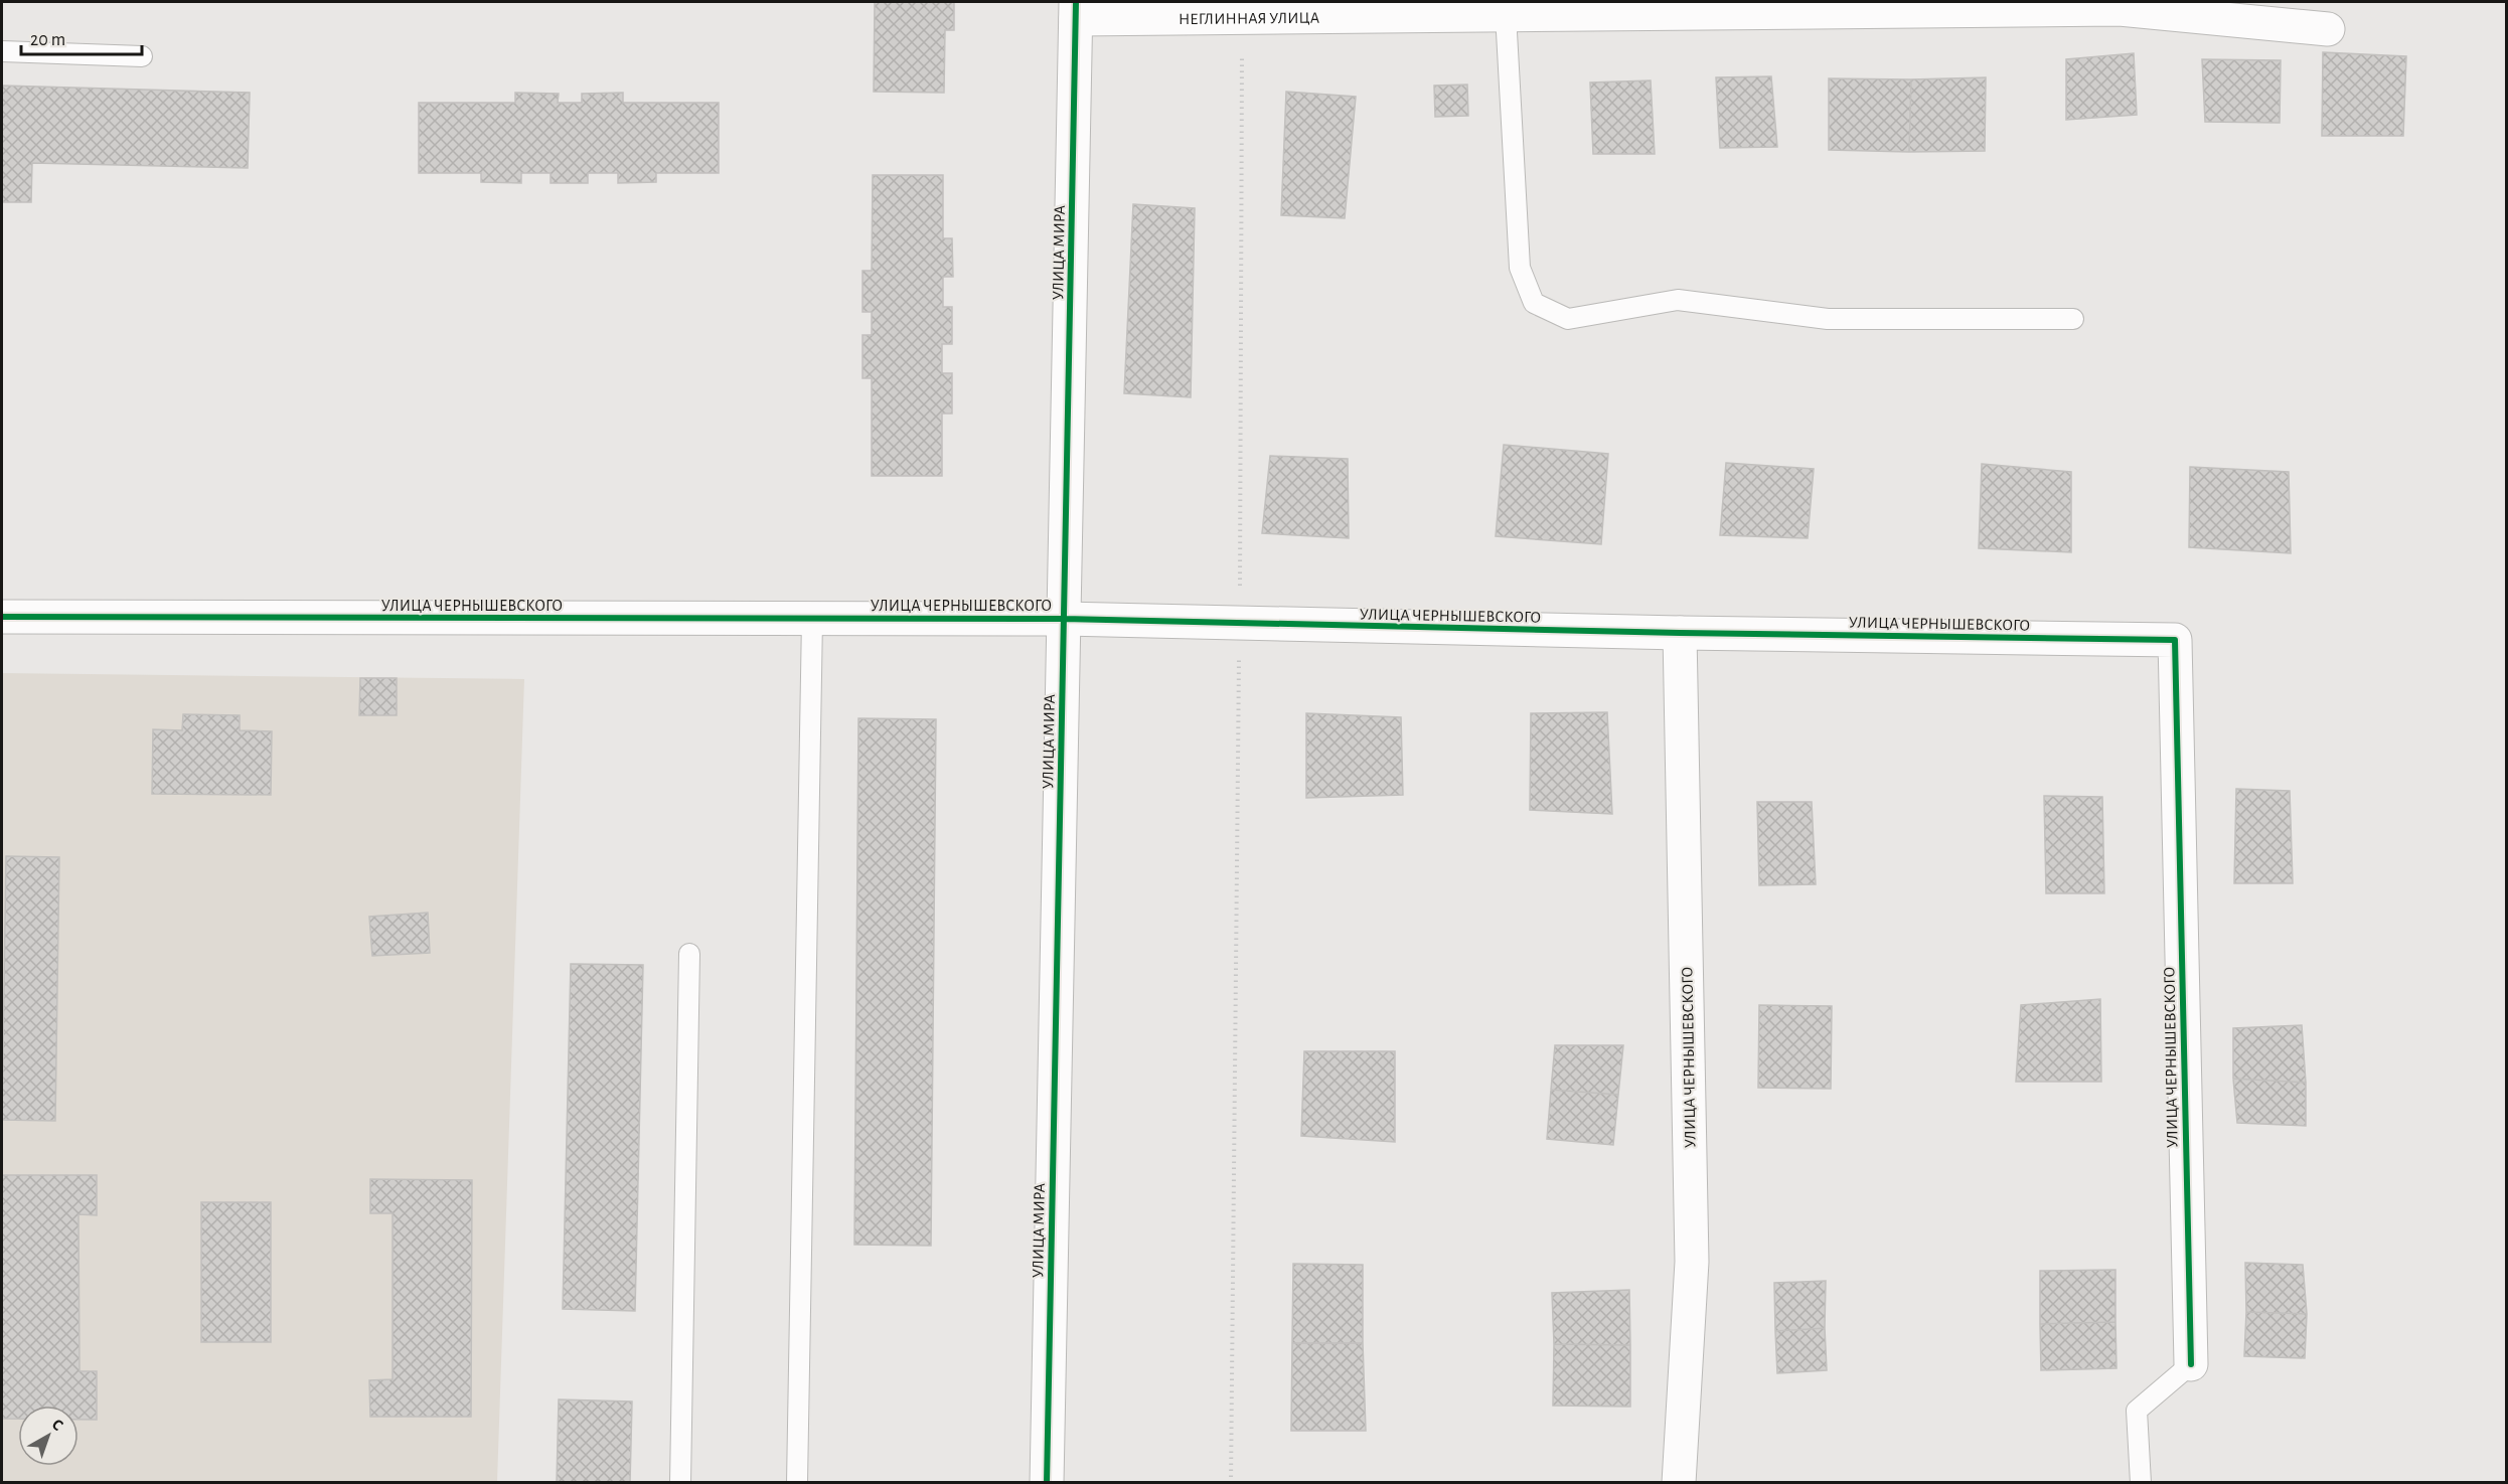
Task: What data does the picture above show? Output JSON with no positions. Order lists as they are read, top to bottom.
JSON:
{
  "streets": {
    "street": ["НЕГЛИННАЯ УЛИЦА", "УЛИЦА МИРА", "УЛИЦА ЧЕРНЫШЕВСКОГО"]
  },
  "crossings": [
    ["НЕГЛИННАЯ УЛИЦА", "УЛИЦА МИРА"],
    ["УЛИЦА МИРА", "УЛИЦА ЧЕРНЫШЕВСКОГО"]
  ],
  "scale_bar": "20 m",
  "north": "top right"
}
